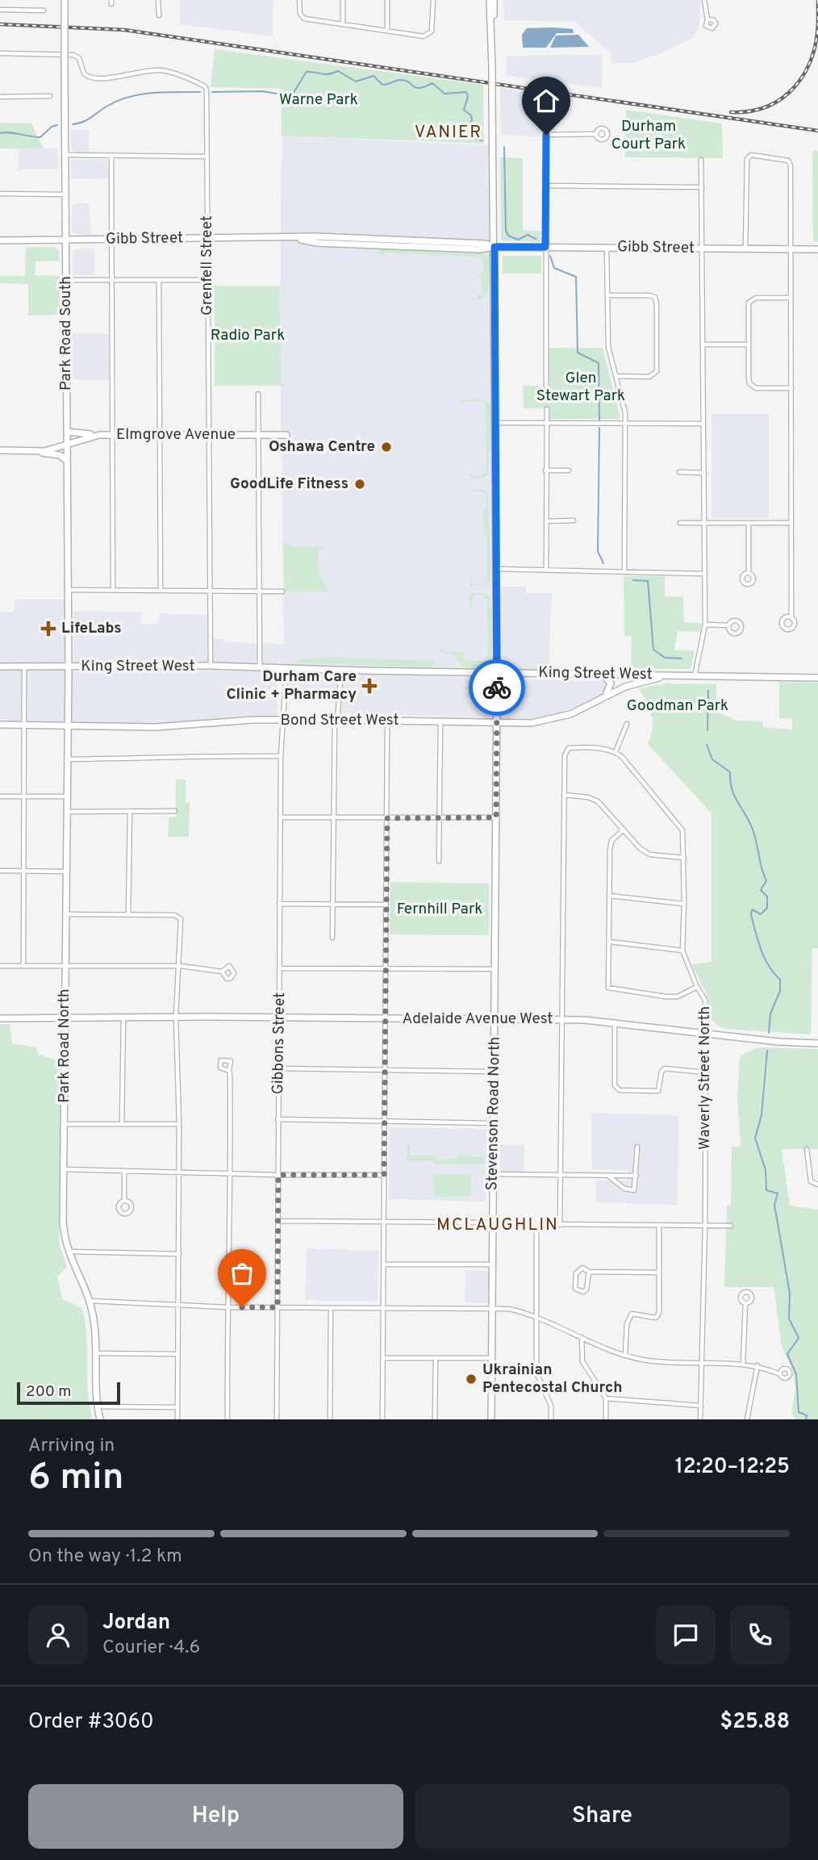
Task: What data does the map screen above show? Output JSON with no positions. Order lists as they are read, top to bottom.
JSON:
{
  "streets": {
    "main road": [
      "Gibb Street",
      "Park Road South",
      "Elmgrove Avenue",
      "King Street West",
      "Bond Street West",
      "Adelaide Avenue West",
      "Park Road North",
      "Stevenson Road North"
    ],
    "street": ["Grenfell Street", "Gibbons Street", "Waverly Street North"]
  },
  "crossings": [
    ["Gibb Street", "Grenfell Street"],
    ["Gibb Street", "Park Road South"],
    ["Gibb Street", "Stevenson Road North"],
    ["Grenfell Street", "Elmgrove Avenue"],
    ["Grenfell Street", "King Street West"],
    ["Park Road South", "Elmgrove Avenue"],
    ["Park Road South", "King Street West"],
    ["Park Road South", "Park Road North"],
    ["King Street West", "Bond Street West"],
    ["King Street West", "Gibbons Street"],
    ["King Street West", "Park Road North"],
    ["King Street West", "Stevenson Road North"],
    ["Bond Street West", "Gibbons Street"],
    ["Bond Street West", "Park Road North"],
    ["Bond Street West", "Stevenson Road North"],
    ["Adelaide Avenue West", "Gibbons Street"],
    ["Adelaide Avenue West", "Park Road North"],
    ["Adelaide Avenue West", "Waverly Street North"],
    ["Adelaide Avenue West", "Stevenson Road North"]
  ],
  "districts": ["VANIER", "MCLAUGHLIN"],
  "parks": [
    "Warne Park",
    "Durham Court Park",
    "Radio Park",
    "Glen Stewart Park",
    "Goodman Park",
    "Fernhill Park"
  ],
  "places": {
    "other": ["Oshawa Centre", "GoodLife Fitness", "Ukrainian Pentecostal Church"],
    "health": ["LifeLabs", "Durham Care Clinic + Pharmacy"]
  },
  "scale_bar": "200 m",
  "page": {
    "scale": "200 m",
    "heading": ["6 min", "Arriving in", "12:20–12:25"],
    "panel": [
      "Jordan",
      "Courier · 4.6",
      "Order #3060",
      "$25.88"
    ],
    "bar": "On the way · 1.2 km",
    "buttons": ["Help", "Share"]
  }
}
